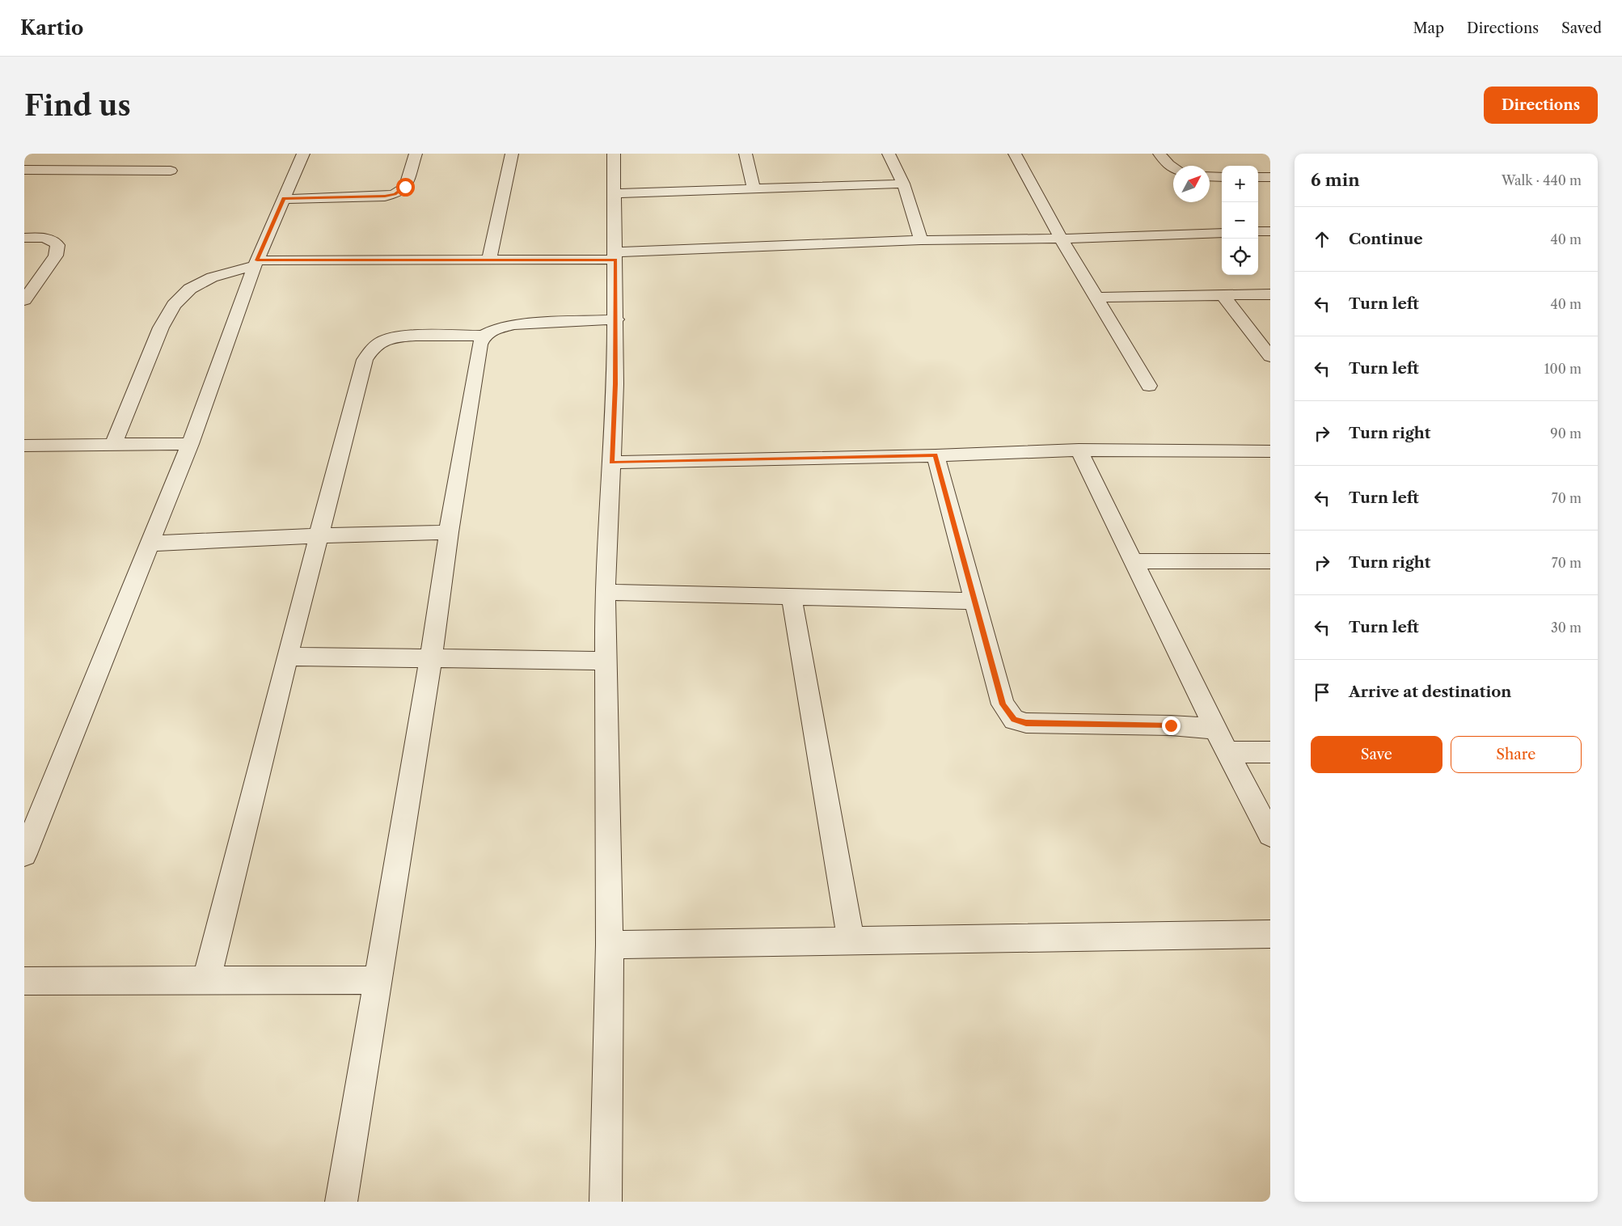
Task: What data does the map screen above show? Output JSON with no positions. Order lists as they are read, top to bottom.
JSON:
{
  "north": "top right",
  "page": {
    "header": "Kartio",
    "nav": ["Map", "Directions", "Saved"],
    "buttons": [
      "Directions",
      ["Save", "Share"]
    ],
    "title": "Find us",
    "heading": ["6 min", "Walk · 440 m"],
    "map_buttons": ["+", "−"],
    "list": [
      ["Continue", "40 m"],
      ["Turn left", "40 m"],
      ["Turn left", "100 m"],
      ["Turn right", "90 m"],
      ["Turn left", "70 m"],
      ["Turn right", "70 m"],
      ["Turn left", "30 m"],
      "Arrive at destination"
    ]
  }
}
